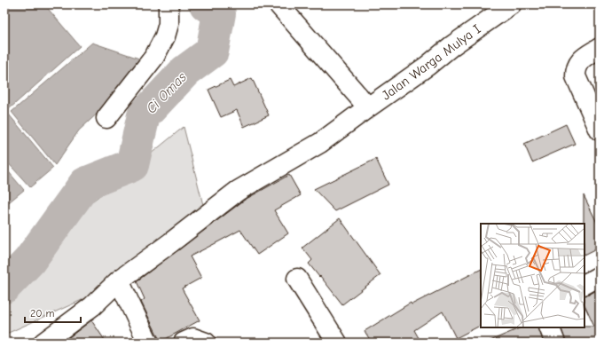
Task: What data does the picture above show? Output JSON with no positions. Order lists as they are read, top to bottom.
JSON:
{
  "streets": {
    "street": ["Jalan Warga Mulya I"]
  },
  "water": ["Ci Omas"],
  "scale_bar": "20 m"
}
